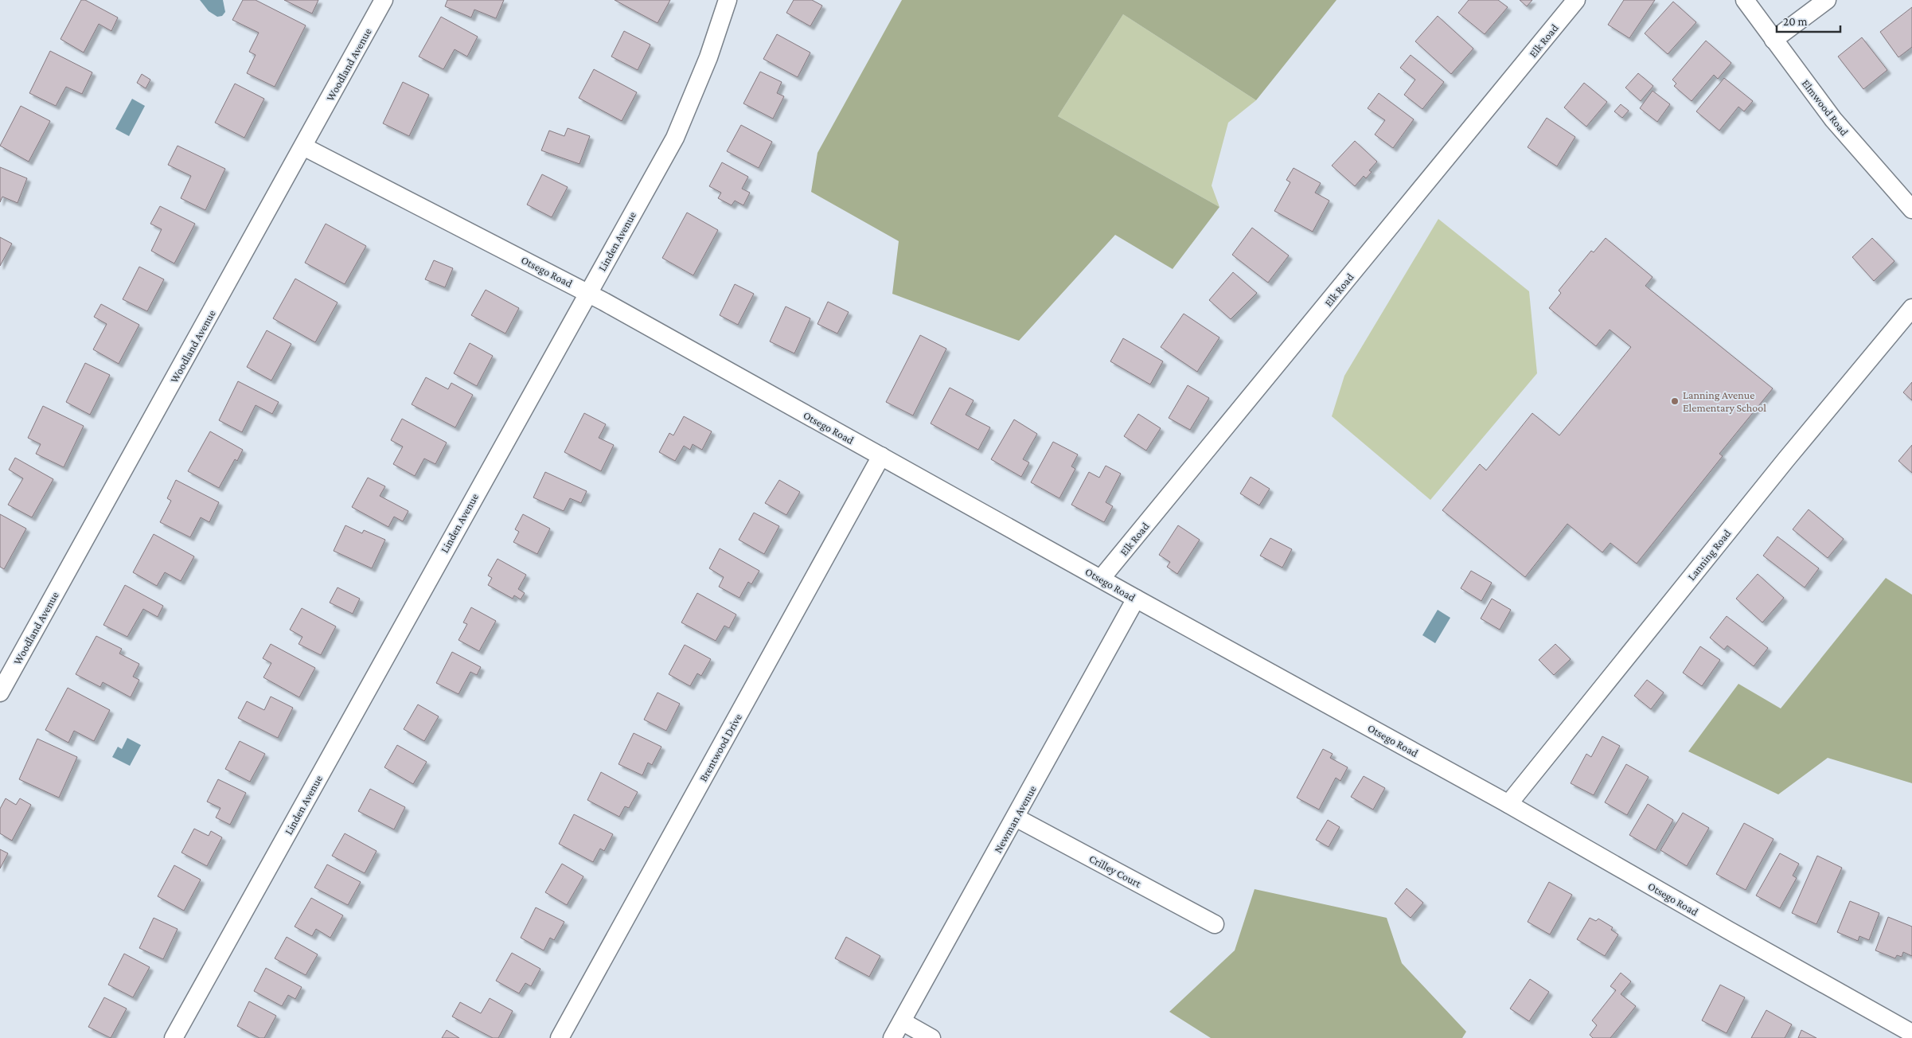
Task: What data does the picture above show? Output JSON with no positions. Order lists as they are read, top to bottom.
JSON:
{
  "streets": {
    "street": [
      "Elk Road",
      "Woodland Avenue",
      "Elmwood Road",
      "Linden Avenue",
      "Otsego Road",
      "Lanning Road",
      "Brentwood Drive",
      "Newman Avenue",
      "Crilley Court"
    ]
  },
  "crossings": [
    ["Elk Road", "Otsego Road"],
    ["Woodland Avenue", "Otsego Road"],
    ["Linden Avenue", "Otsego Road"],
    ["Otsego Road", "Lanning Road"],
    ["Otsego Road", "Brentwood Drive"],
    ["Otsego Road", "Newman Avenue"],
    ["Newman Avenue", "Crilley Court"]
  ],
  "places": ["Lanning Avenue Elementary School"],
  "scale_bar": "20 m"
}
